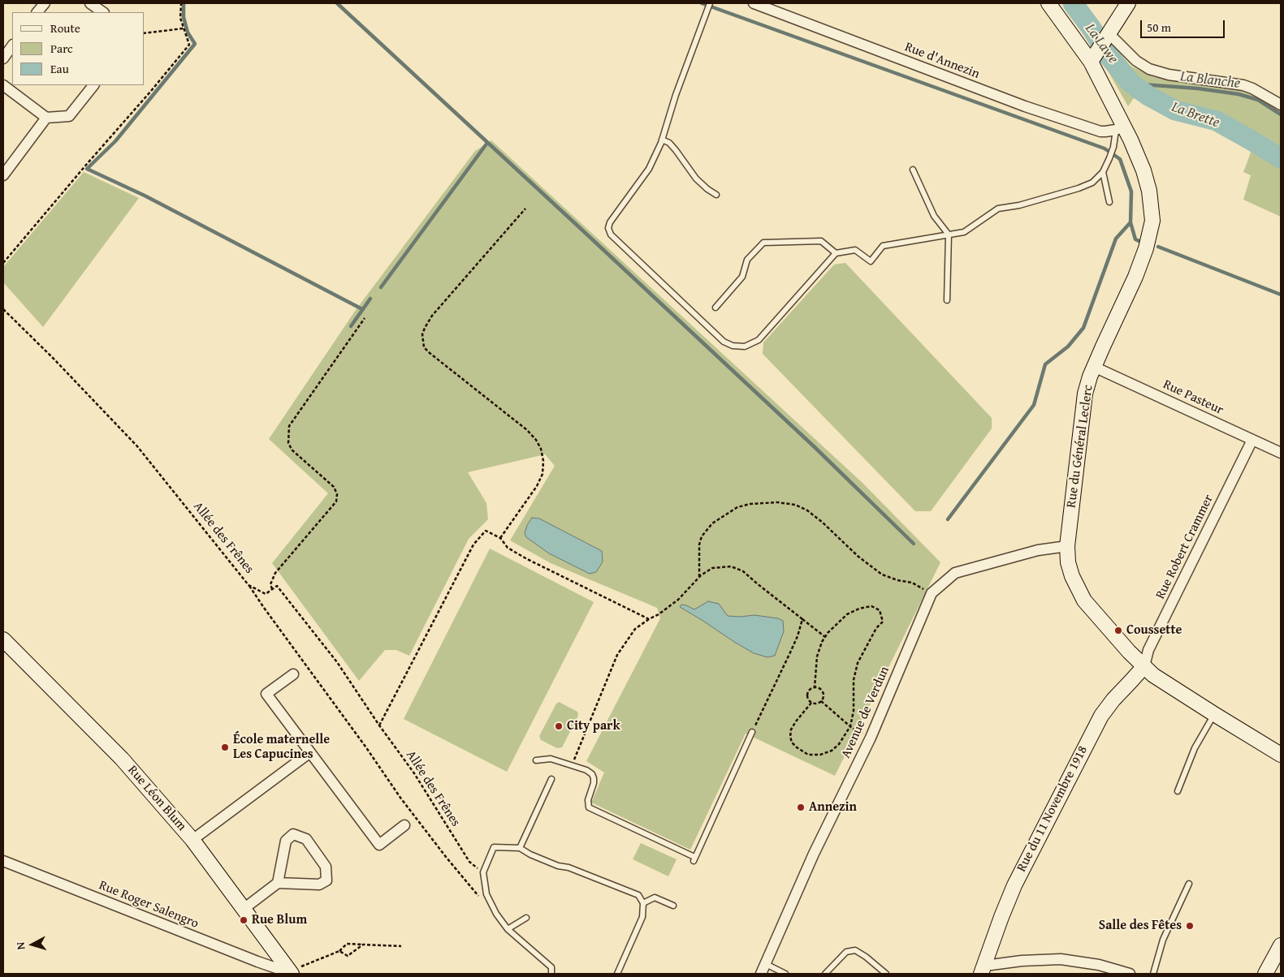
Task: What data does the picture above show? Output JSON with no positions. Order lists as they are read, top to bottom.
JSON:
{
  "streets": {
    "street": [
      "Rue d'Annezin",
      "Rue Pasteur",
      "Rue du Général Leclerc",
      "Rue Robert Crammer",
      "Avenue de Verdun",
      "Rue Léon Blum",
      "Rue du 11 Novembre 1918",
      "Rue Roger Salengro"
    ],
    "path": ["Allée des Frênes"]
  },
  "crossings": [
    ["Rue d'Annezin", "Rue du Général Leclerc"],
    ["Rue Pasteur", "Rue du Général Leclerc"],
    ["Rue Pasteur", "Rue Robert Crammer"],
    ["Rue du Général Leclerc", "Rue Robert Crammer"],
    ["Rue du Général Leclerc", "Avenue de Verdun"],
    ["Rue du Général Leclerc", "Rue du 11 Novembre 1918"],
    ["Rue Robert Crammer", "Rue du 11 Novembre 1918"],
    ["Rue Léon Blum", "Rue Roger Salengro"]
  ],
  "water": ["La Lawe", "La Blanche", "La Brette"],
  "places": [
    "Coussette",
    "City park",
    "École maternelle Les Capucines",
    "Annezin",
    "Rue Blum",
    "Salle des Fêtes"
  ],
  "legend": ["Route", "Parc", "Eau"],
  "scale_bar": "50 m",
  "north": "left"
}
